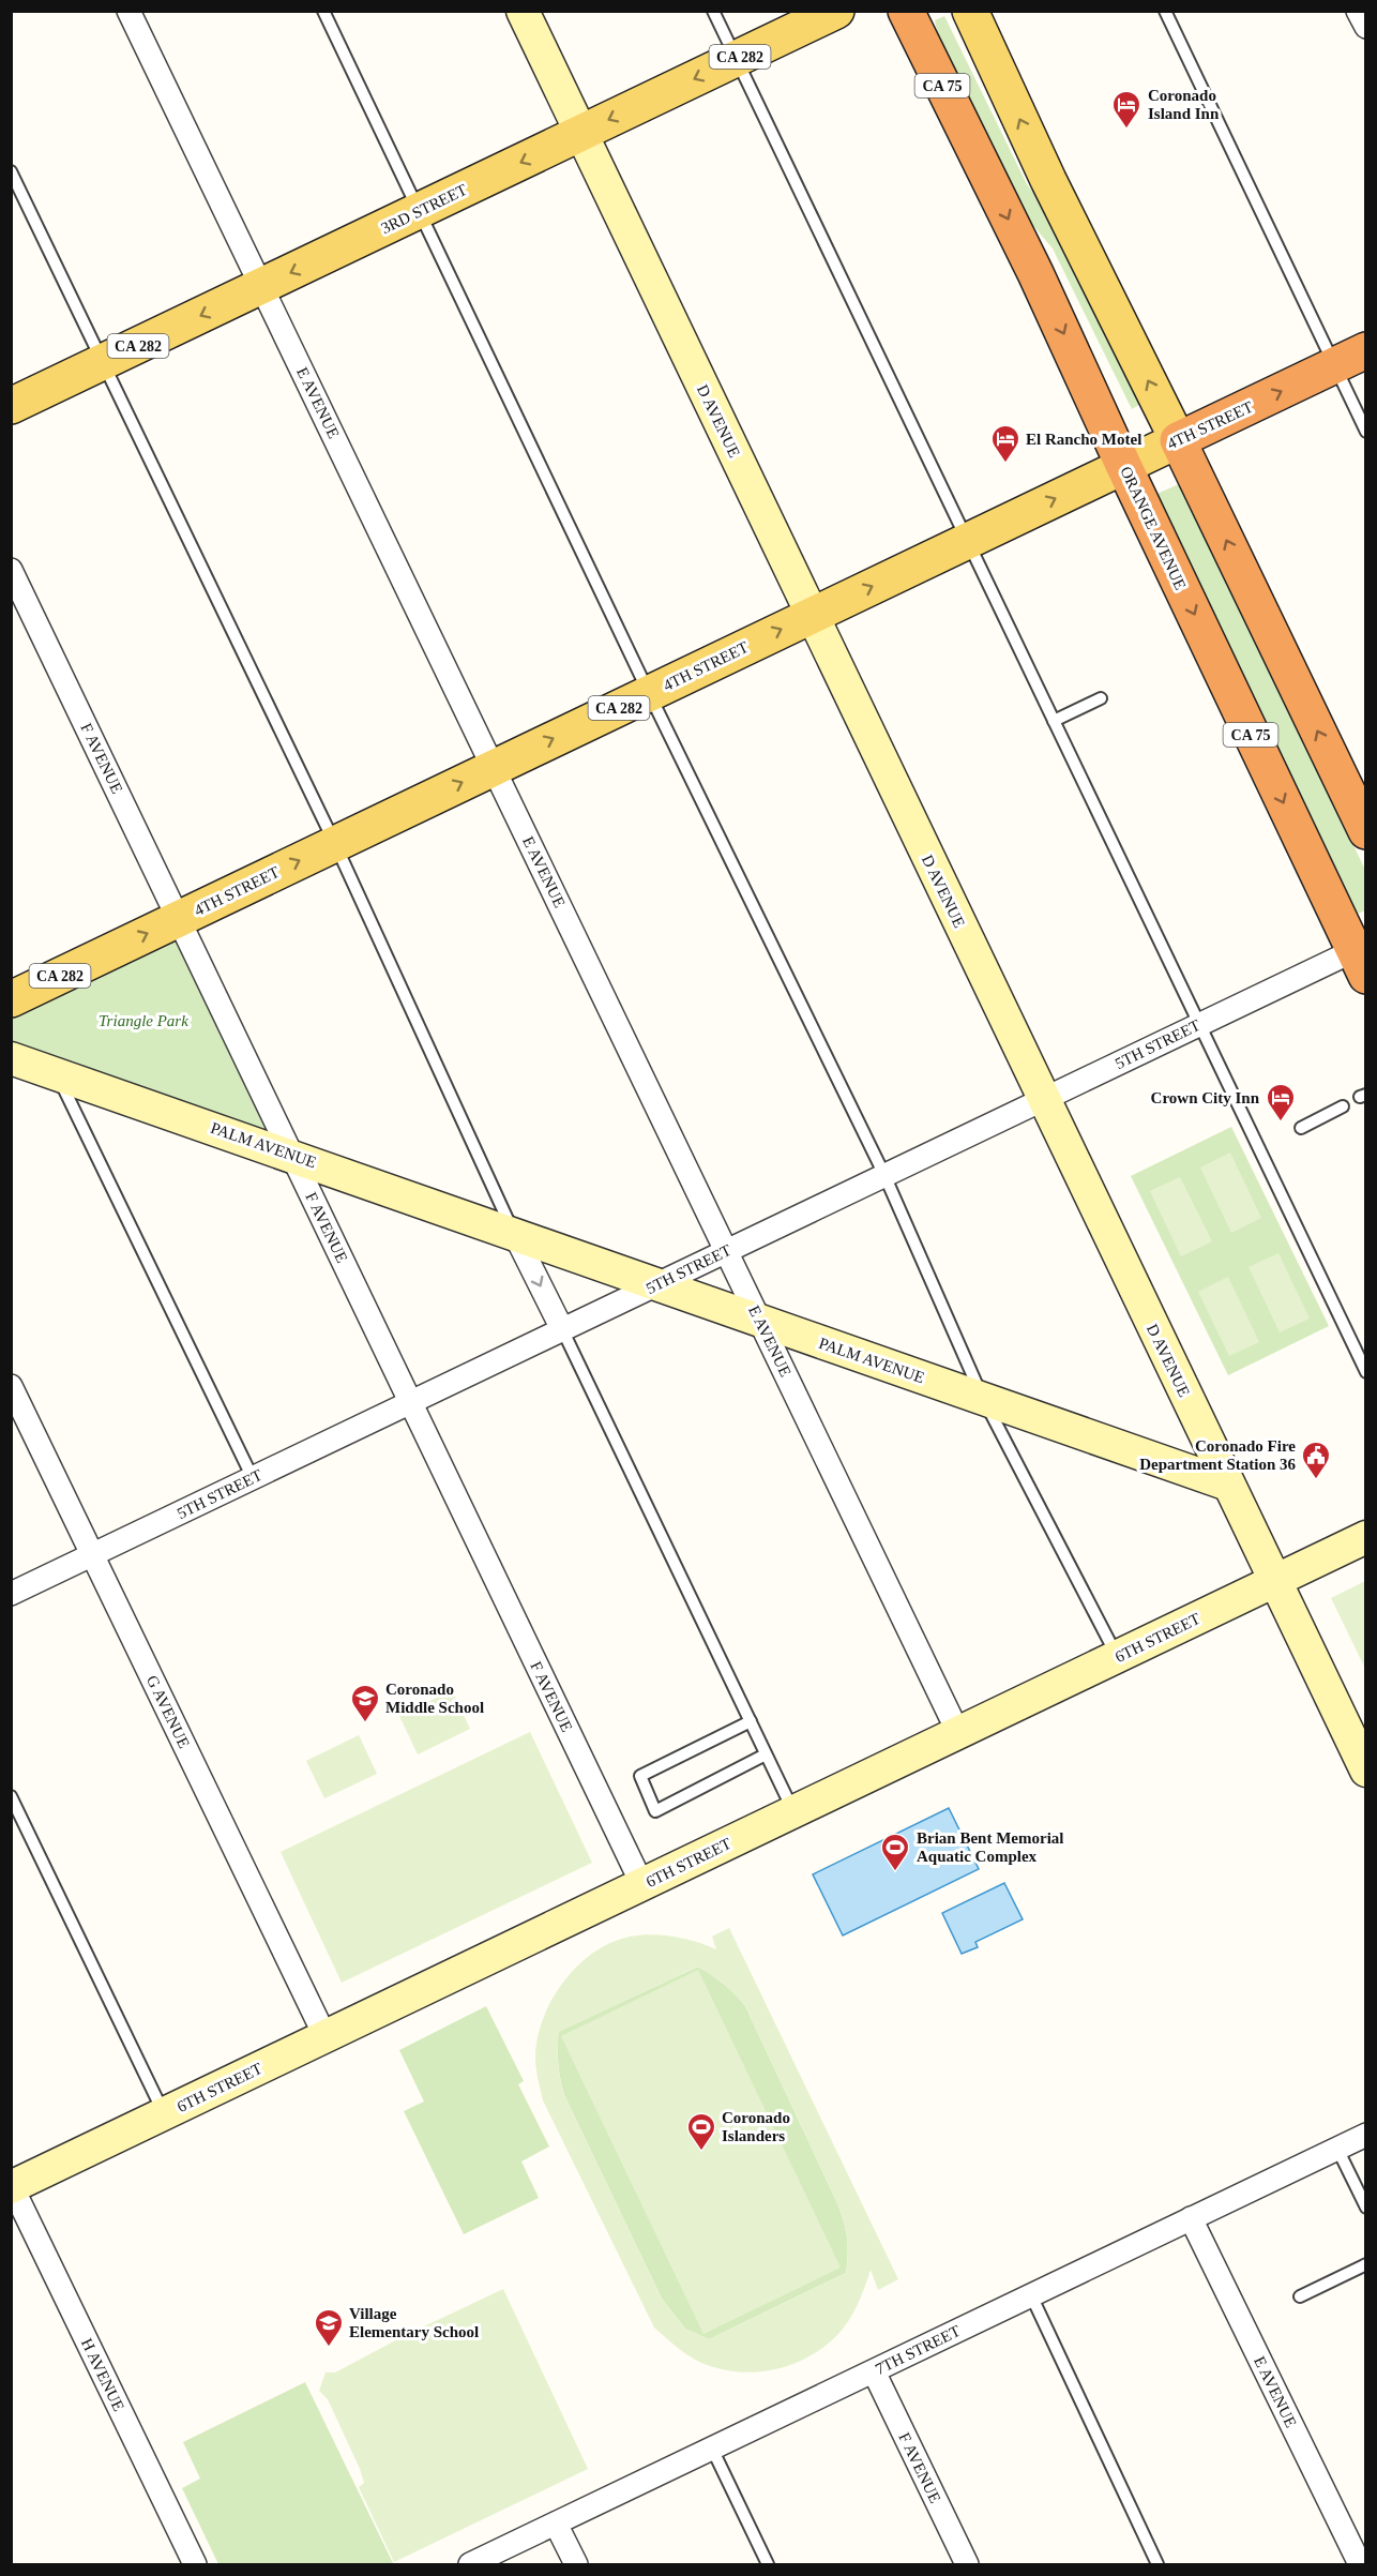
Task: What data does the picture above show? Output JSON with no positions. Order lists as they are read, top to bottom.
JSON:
{
  "streets": {
    "highway": ["CA 75", "4TH STREET", "ORANGE AVENUE"],
    "main road": ["CA 282", "3RD STREET"],
    "street": [
      "E AVENUE",
      "D AVENUE",
      "F AVENUE",
      "5TH STREET",
      "PALM AVENUE",
      "6TH STREET",
      "G AVENUE",
      "7TH STREET",
      "H AVENUE"
    ]
  },
  "crossings": [
    ["3RD STREET", "E AVENUE"],
    ["3RD STREET", "D AVENUE"],
    ["E AVENUE", "4TH STREET"],
    ["E AVENUE", "5TH STREET"],
    ["E AVENUE", "PALM AVENUE"],
    ["E AVENUE", "6TH STREET"],
    ["E AVENUE", "7TH STREET"],
    ["D AVENUE", "4TH STREET"],
    ["D AVENUE", "5TH STREET"],
    ["D AVENUE", "PALM AVENUE"],
    ["D AVENUE", "6TH STREET"],
    ["4TH STREET", "ORANGE AVENUE"],
    ["4TH STREET", "F AVENUE"],
    ["ORANGE AVENUE", "5TH STREET"],
    ["F AVENUE", "5TH STREET"],
    ["F AVENUE", "PALM AVENUE"],
    ["F AVENUE", "6TH STREET"],
    ["F AVENUE", "7TH STREET"],
    ["5TH STREET", "PALM AVENUE"],
    ["5TH STREET", "G AVENUE"],
    ["6TH STREET", "G AVENUE"],
    ["6TH STREET", "H AVENUE"]
  ],
  "one_way": ["3RD STREET", "4TH STREET"],
  "parks": ["Triangle Park"],
  "places": {
    "hotel": ["Coronado Island Inn", "El Rancho Motel", "Crown City Inn"],
    "public building": ["Coronado Fire Department Station 36"],
    "school or university": ["Coronado Middle School", "Village Elementary School"],
    "sports": ["Brian Bent Memorial Aquatic Complex", "Coronado Islanders"]
  }
}
